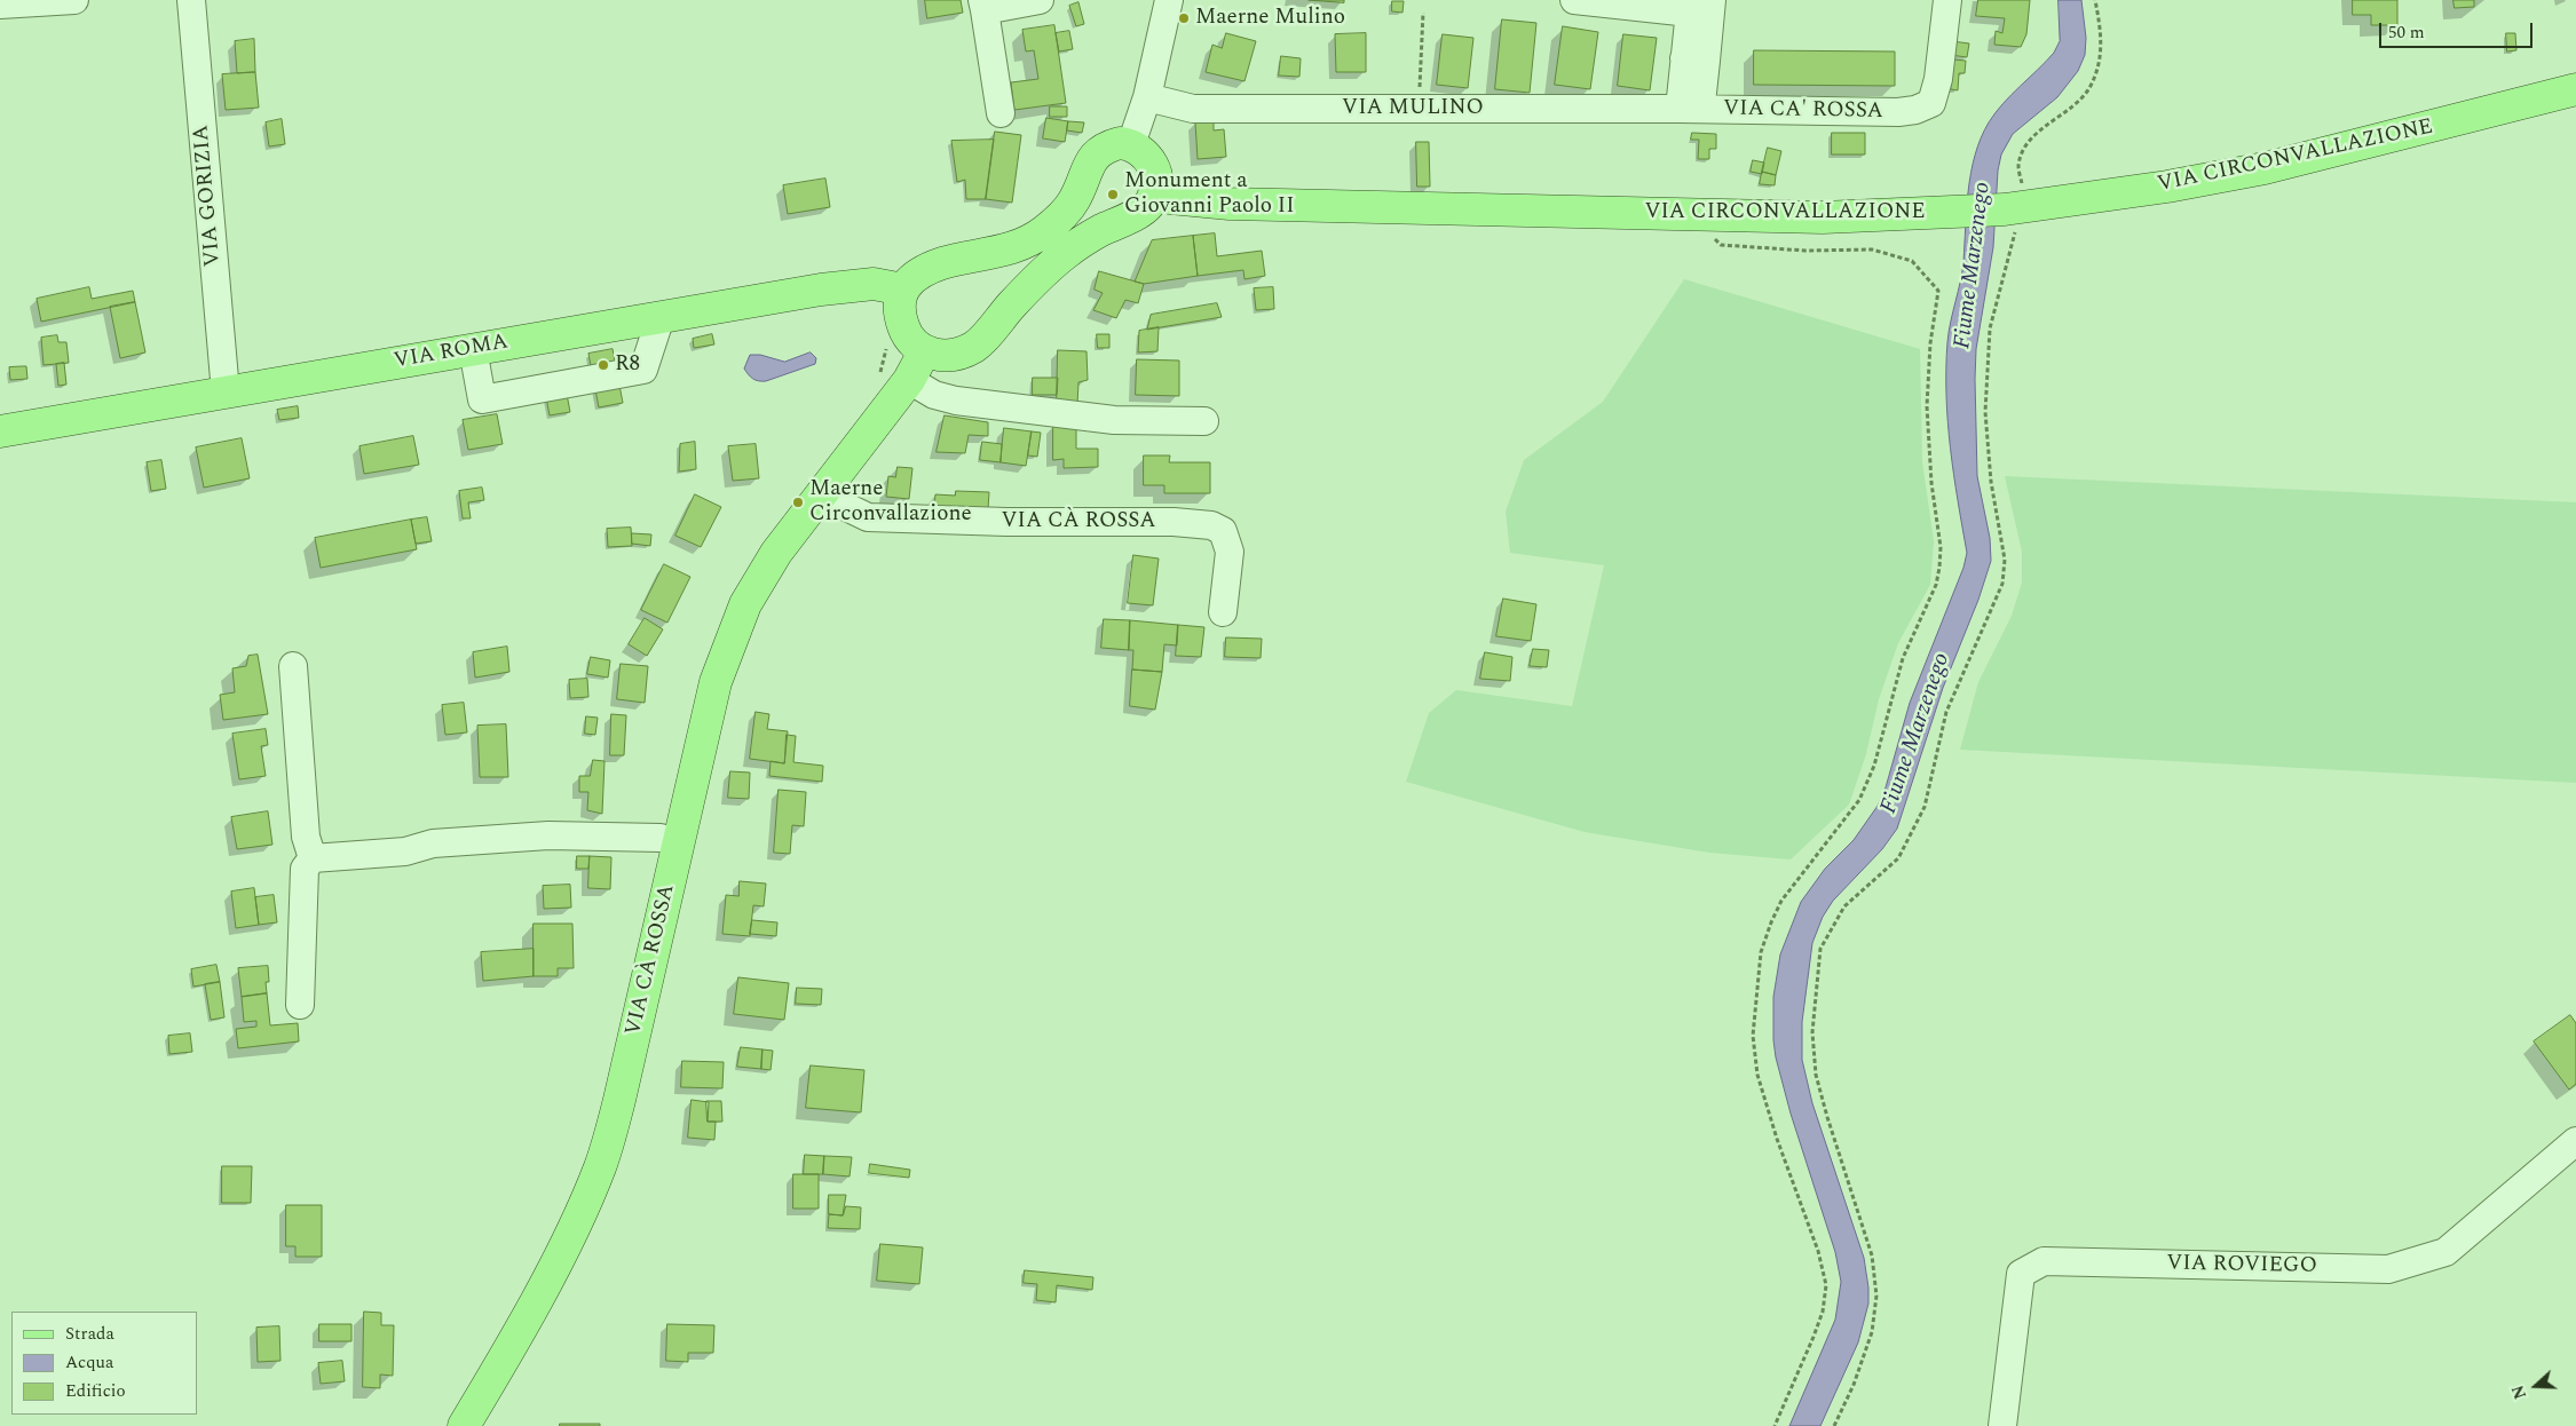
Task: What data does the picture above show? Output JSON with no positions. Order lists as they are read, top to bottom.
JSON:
{
  "streets": {
    "main road": ["VIA CIRCONVALLAZIONE", "VIA ROMA", "VIA CÀ ROSSA"],
    "street": [
      "VIA MULINO",
      "VIA CA' ROSSA",
      "VIA GORIZIA",
      "VIA ROVIEGO"
    ]
  },
  "crossings": [
    ["VIA MULINO", "VIA CA' ROSSA"],
    ["VIA GORIZIA", "VIA ROMA"]
  ],
  "water": ["Fiume Marzenego"],
  "places": [
    "Maerne Mulino",
    "Monument a Giovanni Paolo II",
    "R8",
    "Maerne Circonvallazione"
  ],
  "legend": ["Strada", "Acqua", "Edificio"],
  "scale_bar": "50 m",
  "north": "left"
}
